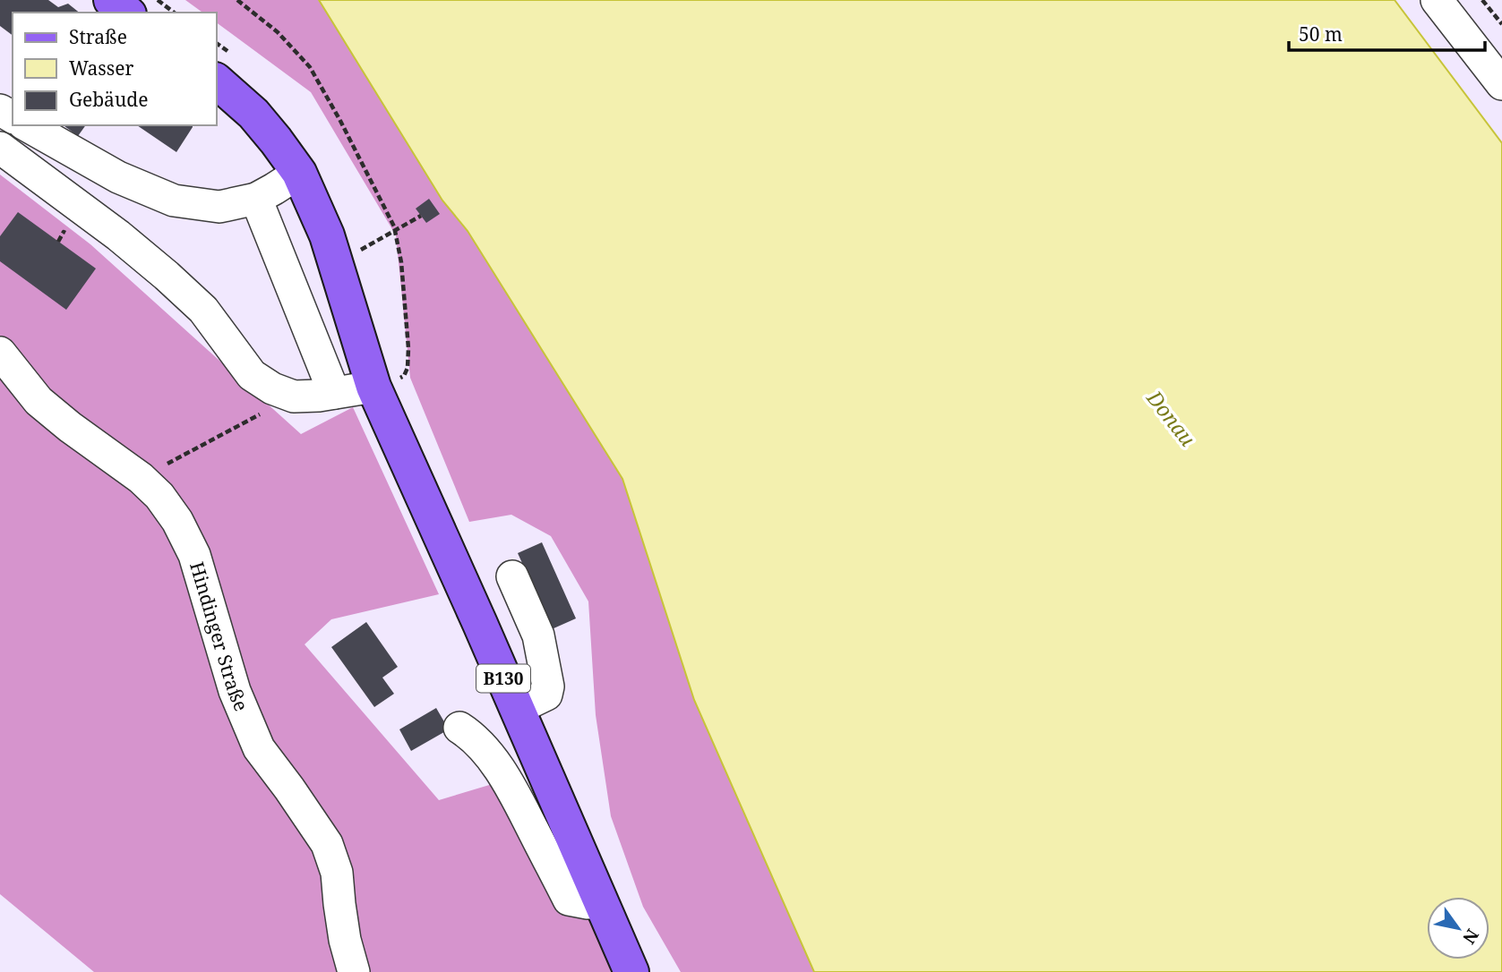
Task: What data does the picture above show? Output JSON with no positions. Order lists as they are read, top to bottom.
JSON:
{
  "streets": {
    "main road": ["B130"],
    "street": ["Hindinger Straße"]
  },
  "water": ["Donau"],
  "legend": ["Straße", "Wasser", "Gebäude"],
  "scale_bar": "50 m",
  "north": "bottom right"
}
